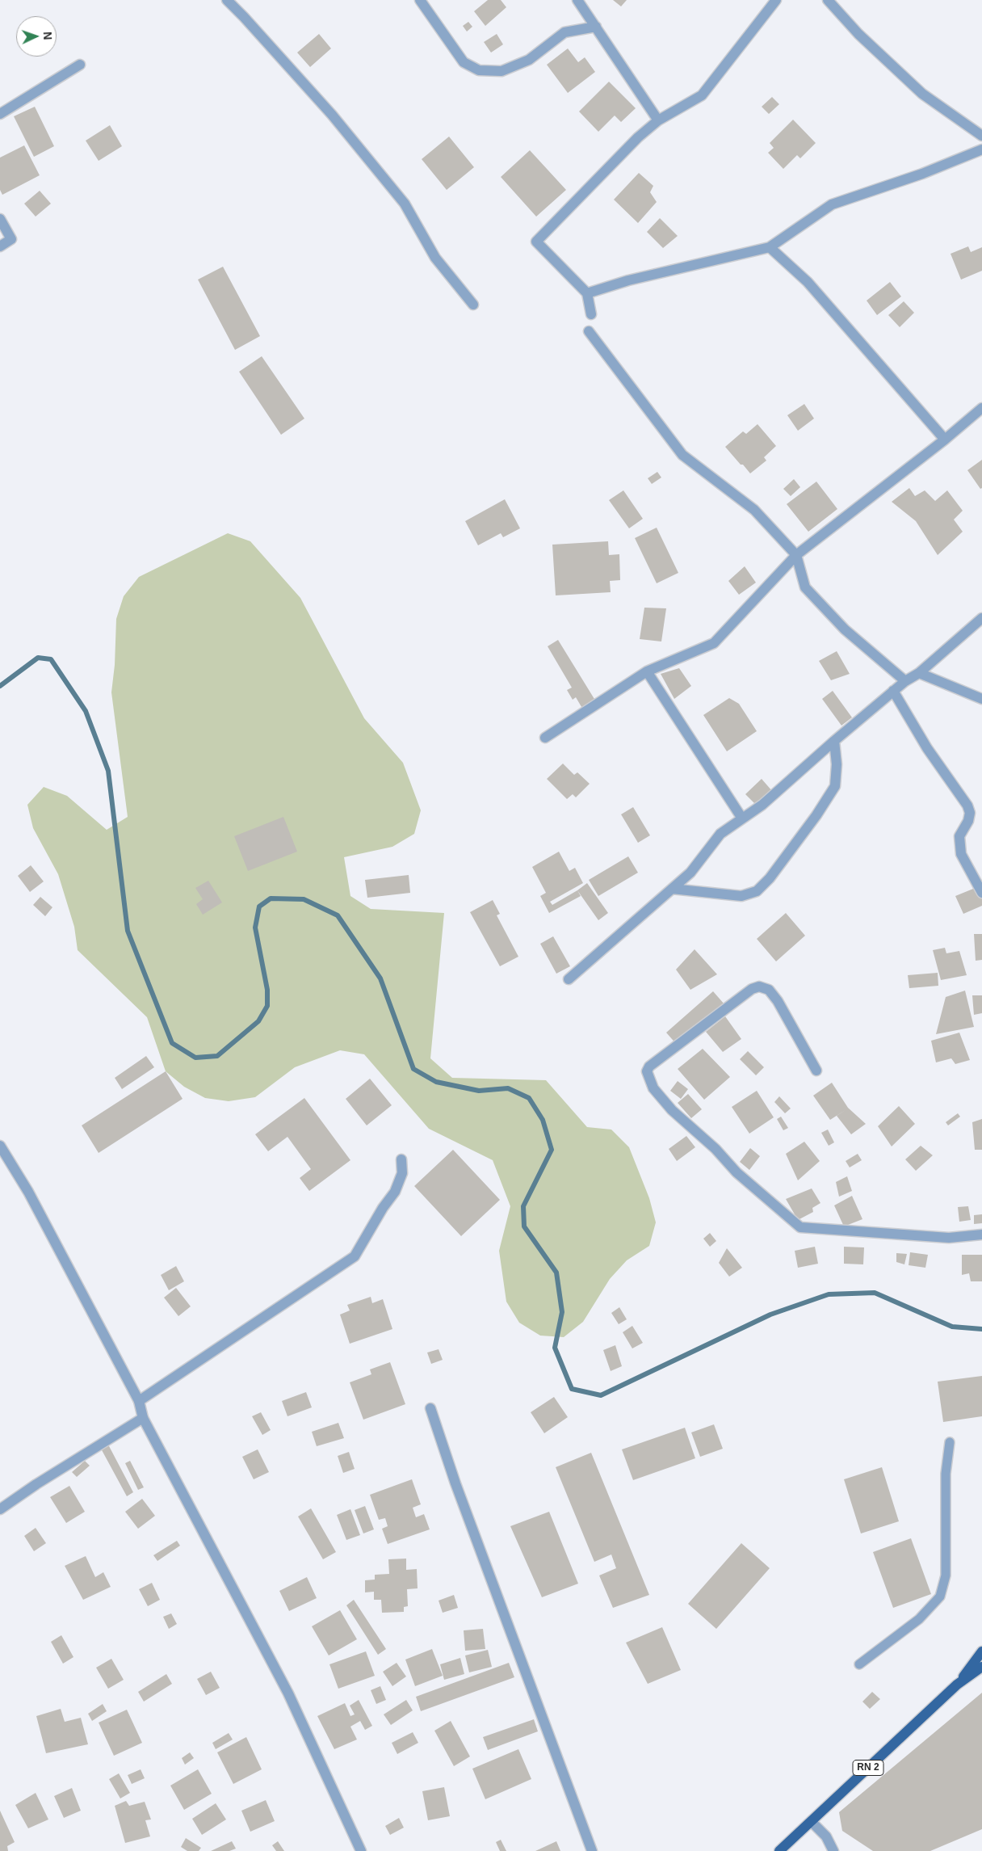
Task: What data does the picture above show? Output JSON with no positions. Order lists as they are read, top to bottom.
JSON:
{
  "streets": {
    "main road": ["RN 2"]
  },
  "north": "right"
}
